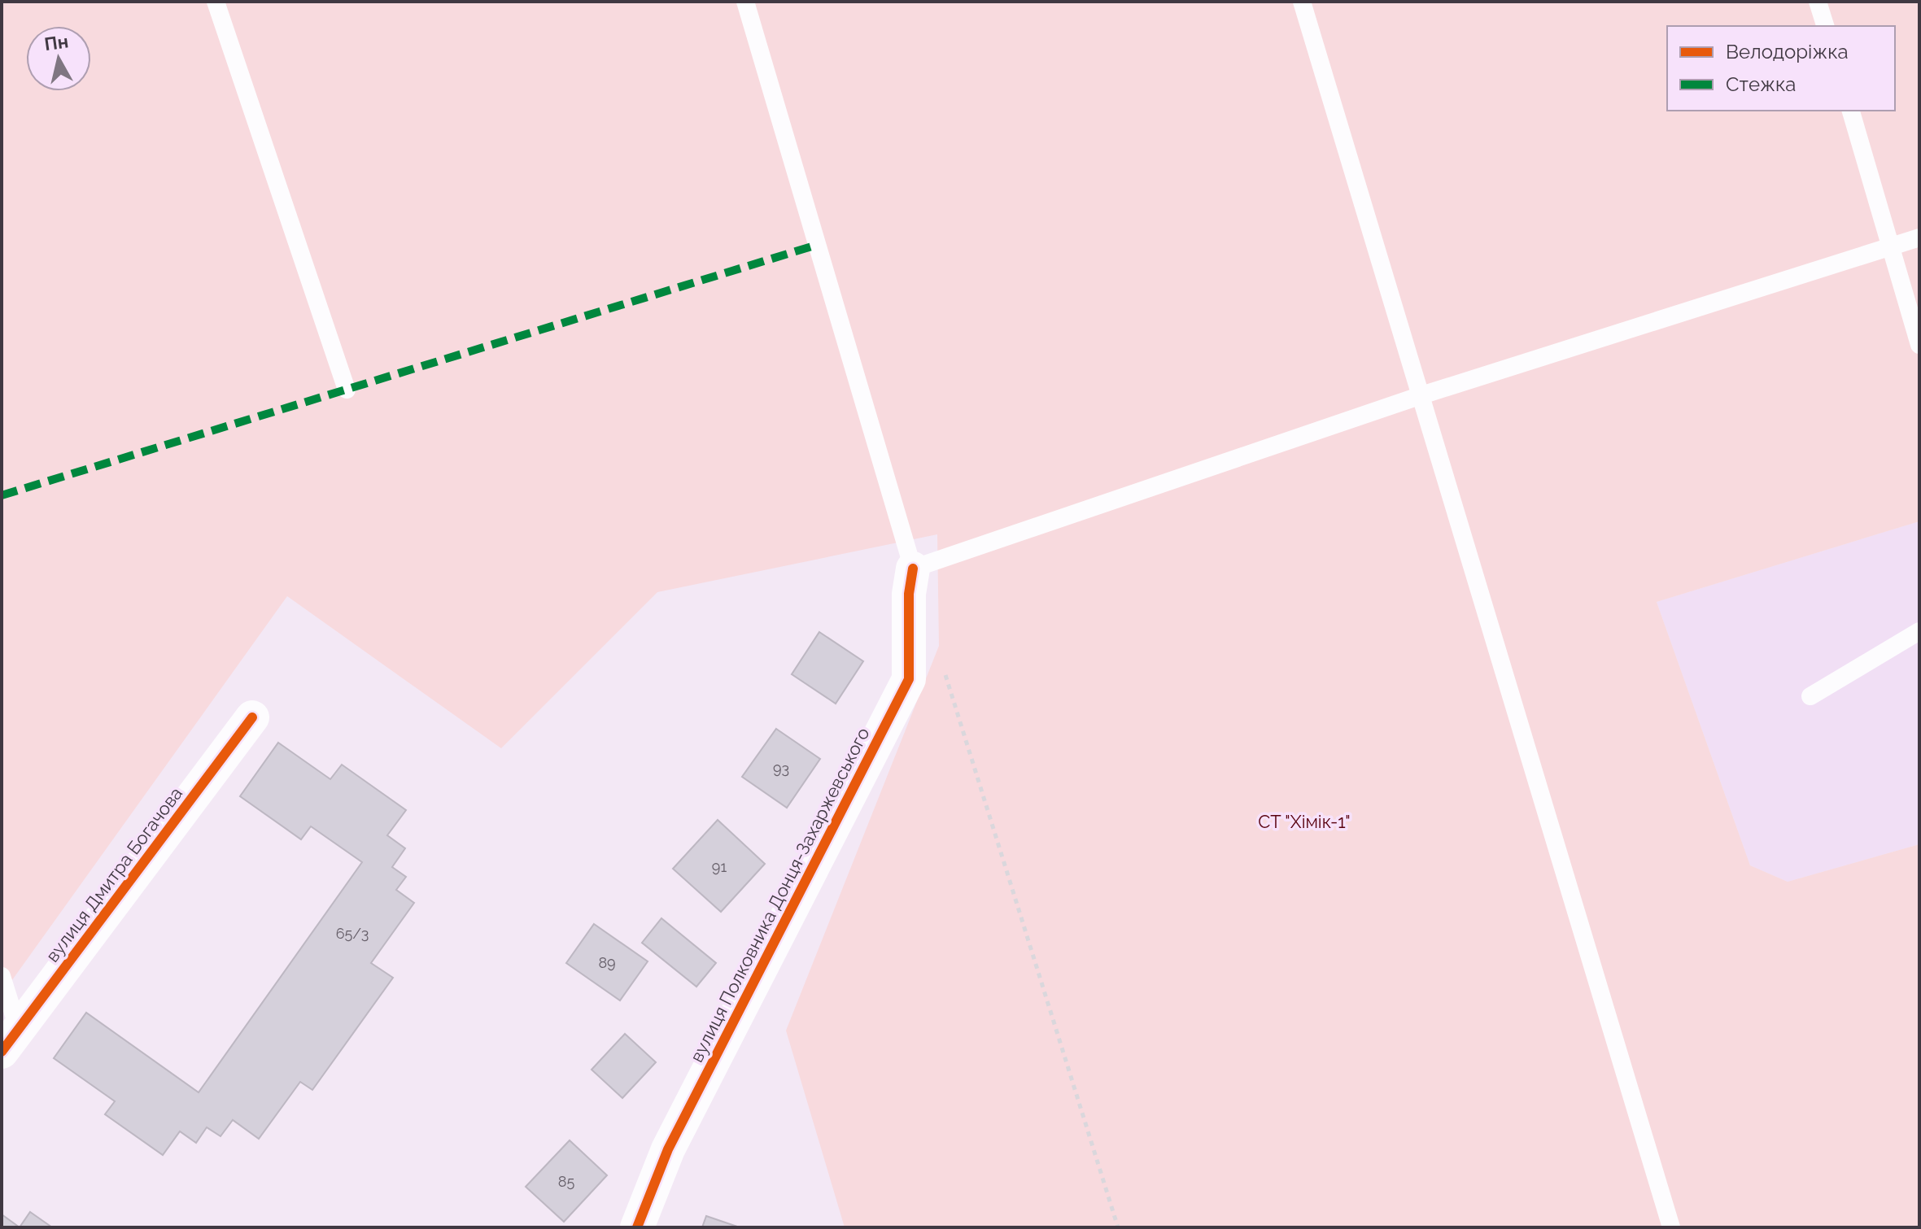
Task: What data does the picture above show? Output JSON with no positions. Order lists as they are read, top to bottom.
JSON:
{
  "streets": {
    "street": ["вулиця Дмитра Богачова", "вулиця Полковника Донця-Захаржевського"]
  },
  "parks": ["СТ \"Хімік-1\""],
  "house_numbers": [
    "93",
    "91",
    "65/3",
    "89",
    "85"
  ],
  "legend": ["Велодоріжка", "Стежка"],
  "north": "top"
}
